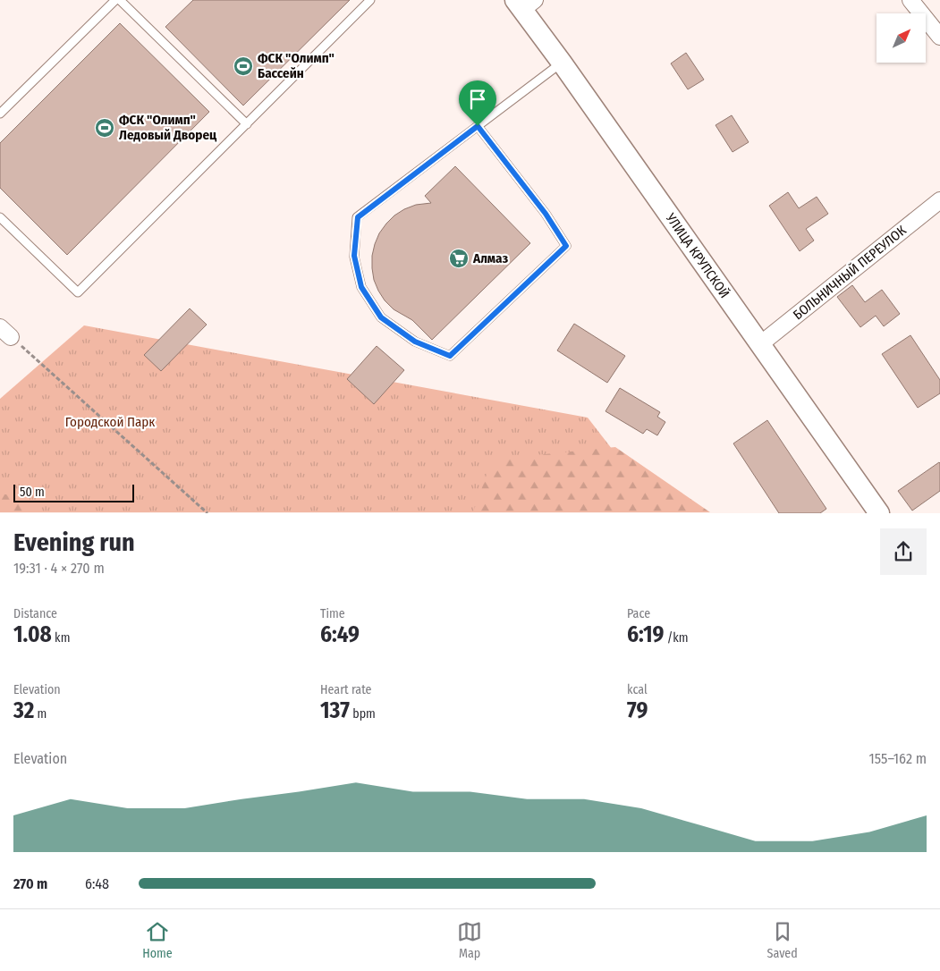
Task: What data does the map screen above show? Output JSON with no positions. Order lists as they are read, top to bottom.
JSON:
{
  "streets": {
    "street": ["УЛИЦА КРУПСКОЙ", "БОЛЬНИЧНЫЙ ПЕРЕУЛОК"]
  },
  "crossings": [
    ["УЛИЦА КРУПСКОЙ", "БОЛЬНИЧНЫЙ ПЕРЕУЛОК"]
  ],
  "parks": ["Городской Парк"],
  "places": {
    "sports": ["ФСК \"Олимп\" Бассейн", "ФСК \"Олимп\" Ледовый Дворец"],
    "supermarket": ["Алмаз"]
  },
  "scale_bar": "50 m",
  "north": "top right",
  "page": {
    "scale": "50 m",
    "heading": ["Evening run", "19:31 · 4 × 270 m"],
    "stats": [
      ["Distance", "1.08 km"],
      ["Time", "6:49"],
      ["Pace", "6:19 /km"],
      ["Elevation", "32 m"],
      ["Heart rate", "137 bpm"],
      ["kcal", "79"]
    ],
    "chart": ["Elevation", "155–162 m"],
    "list": [
      {
        "name": "270 m",
        "note": "6:48"
      }
    ],
    "tabs": ["Home", "Map", "Saved"]
  }
}
